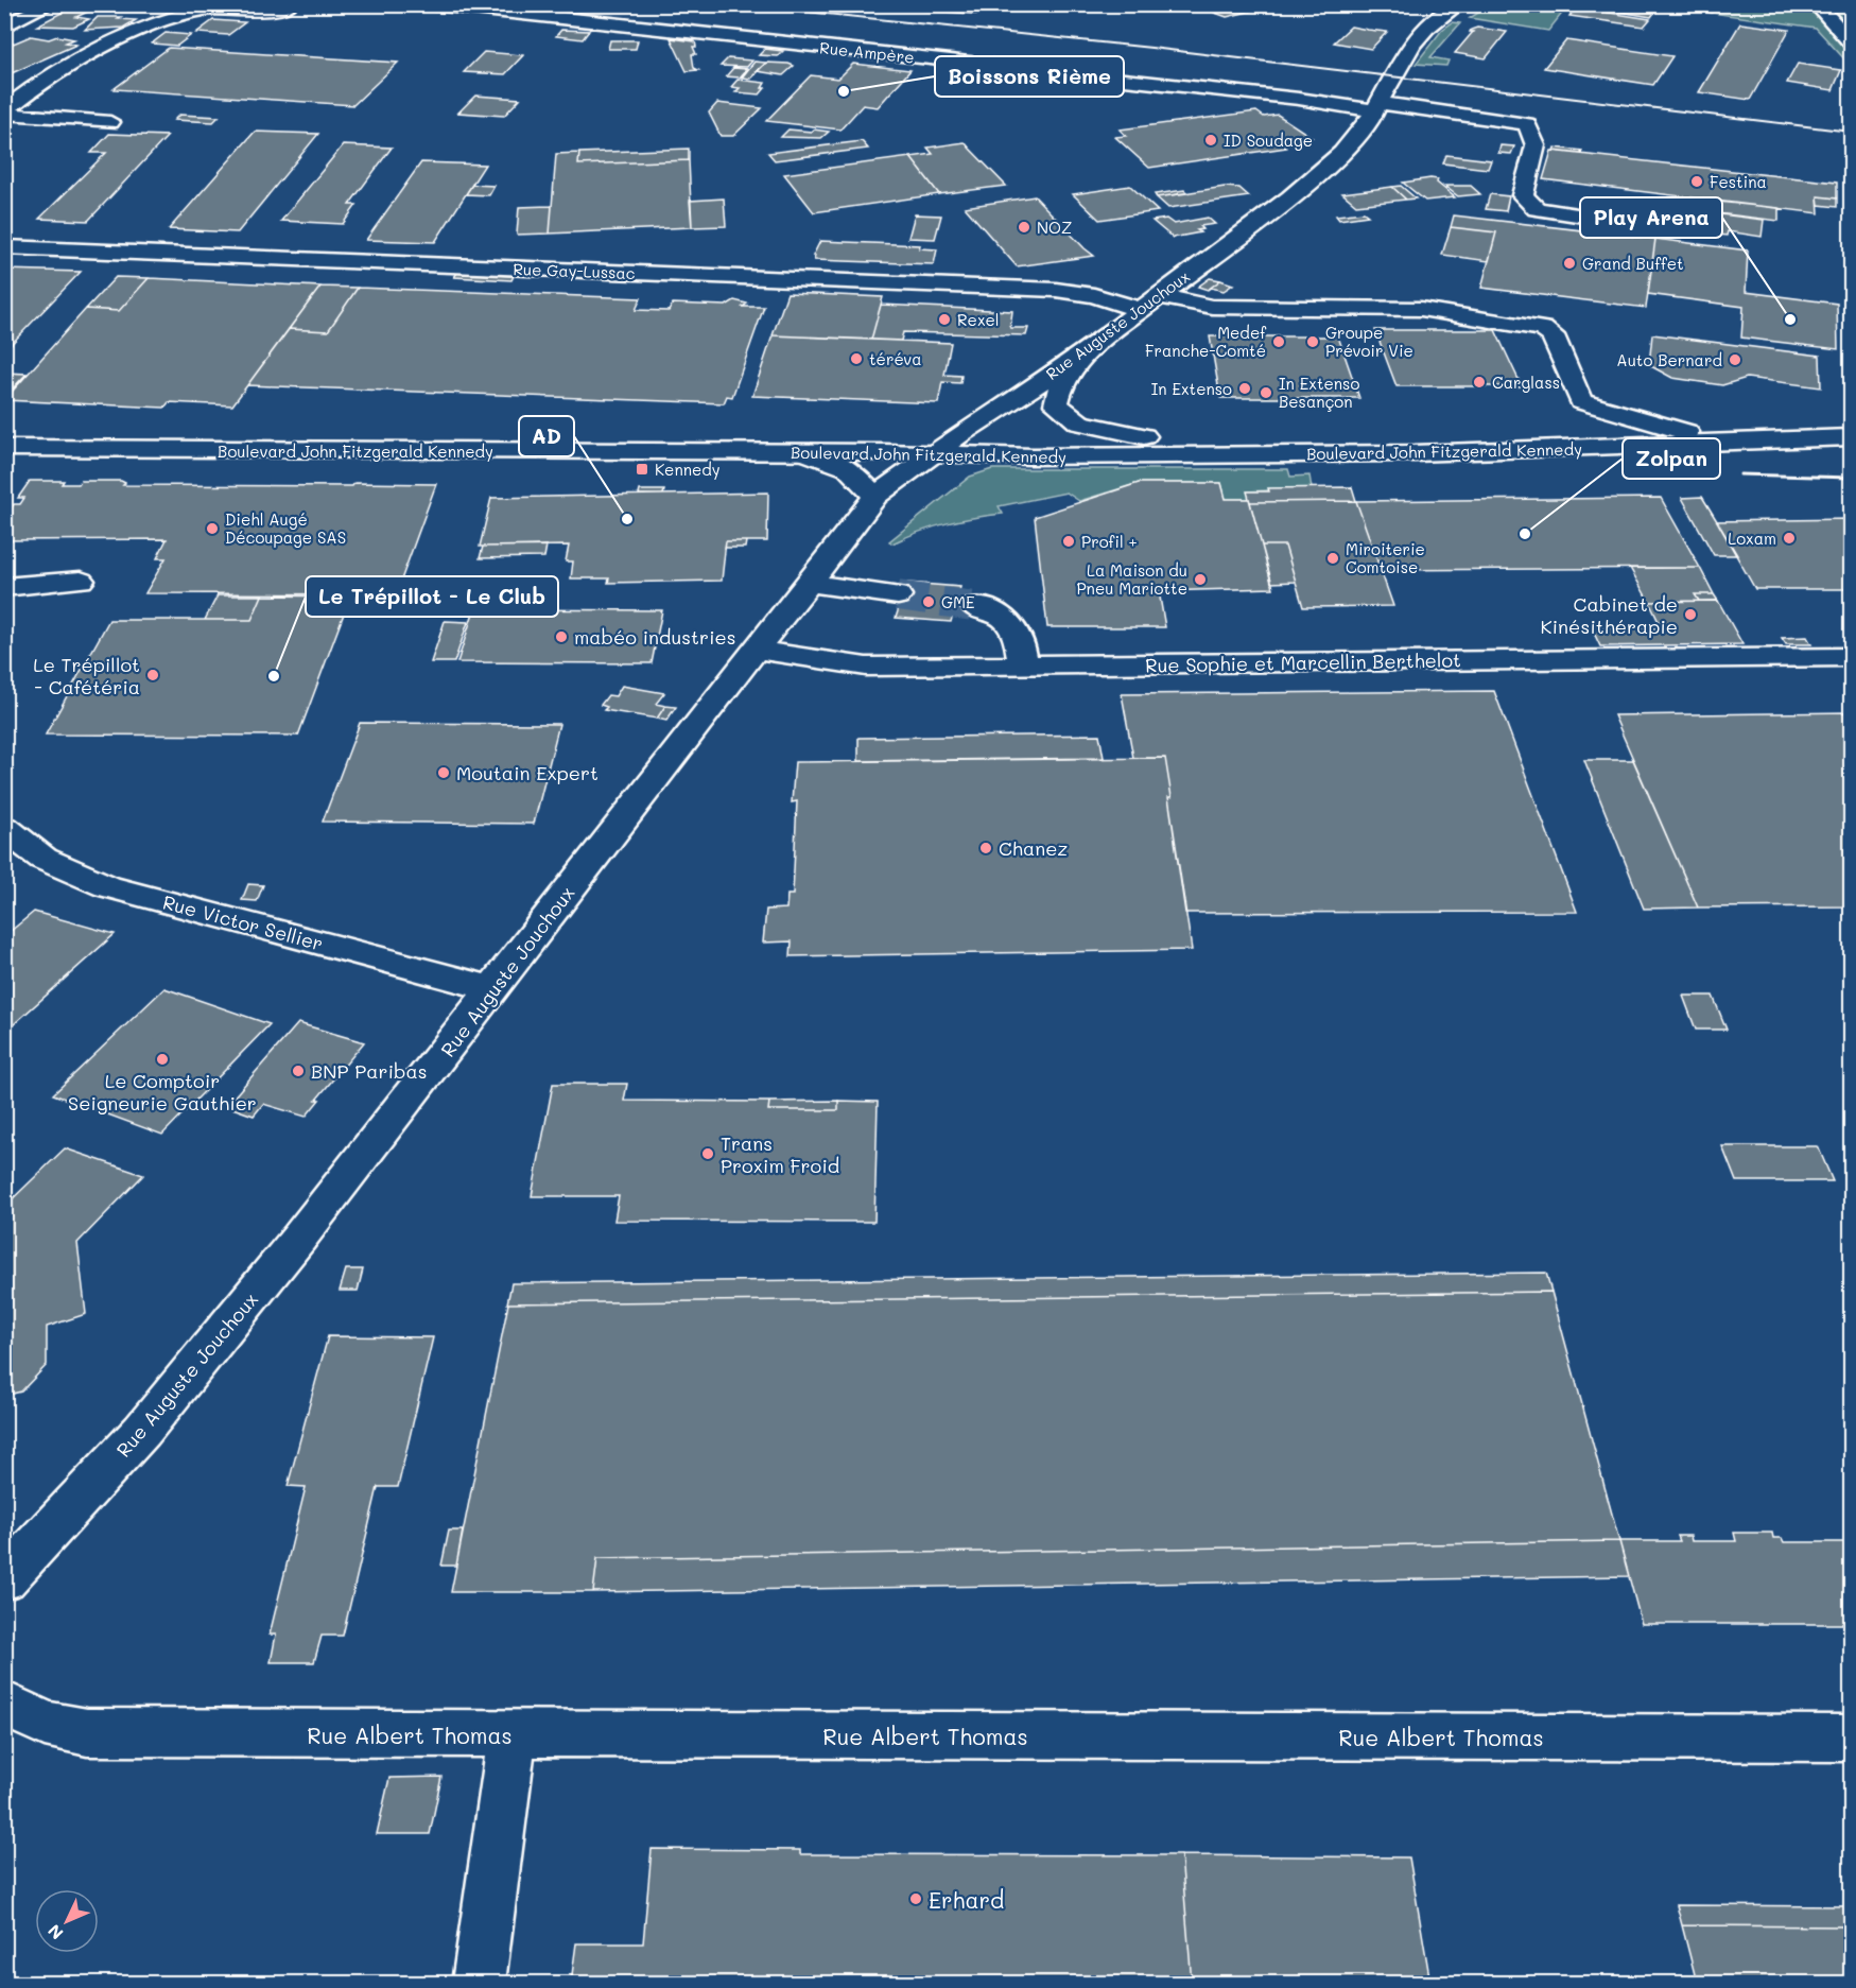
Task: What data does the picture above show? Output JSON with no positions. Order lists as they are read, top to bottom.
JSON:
{
  "streets": {
    "street": [
      "Rue Ampère",
      "Rue Gay-Lussac",
      "Rue Auguste Jouchoux",
      "Boulevard John Fitzgerald Kennedy",
      "Rue Sophie et Marcellin Berthelot",
      "Rue Victor Sellier",
      "Rue Albert Thomas"
    ]
  },
  "crossings": [
    ["Rue Ampère", "Rue Auguste Jouchoux"],
    ["Rue Gay-Lussac", "Rue Auguste Jouchoux"],
    ["Rue Gay-Lussac", "Boulevard John Fitzgerald Kennedy"],
    ["Rue Auguste Jouchoux", "Boulevard John Fitzgerald Kennedy"],
    ["Rue Auguste Jouchoux", "Rue Sophie et Marcellin Berthelot"],
    ["Rue Auguste Jouchoux", "Rue Victor Sellier"]
  ],
  "places": {
    "other": [
      "Boissons Rième",
      "ID Soudage",
      "Festina",
      "NOZ",
      "Grand Buffet",
      "Rexel",
      "Play Arena",
      "Medef Franche-Comté",
      "Groupe Prévoir Vie",
      "téréva",
      "Auto Bernard",
      "Carglass",
      "In Extenso",
      "In Extenso Besançon",
      "AD",
      "Diehl Augé Découpage SAS",
      "Zolpan",
      "Loxam",
      "Profil +",
      "Miroiterie Comtoise",
      "La Maison du Pneu Mariotte",
      "GME",
      "Cabinet de Kinésithérapie",
      "mabéo industries",
      "Le Trépillot - Cafétéria",
      "Le Trépillot - Le Club",
      "Moutain Expert",
      "Chanez",
      "Le Comptoir Seigneurie Gauthier",
      "BNP Paribas",
      "Trans Proxim Froid",
      "Erhard"
    ],
    "transit": ["Kennedy"]
  },
  "north": "bottom left"
}
